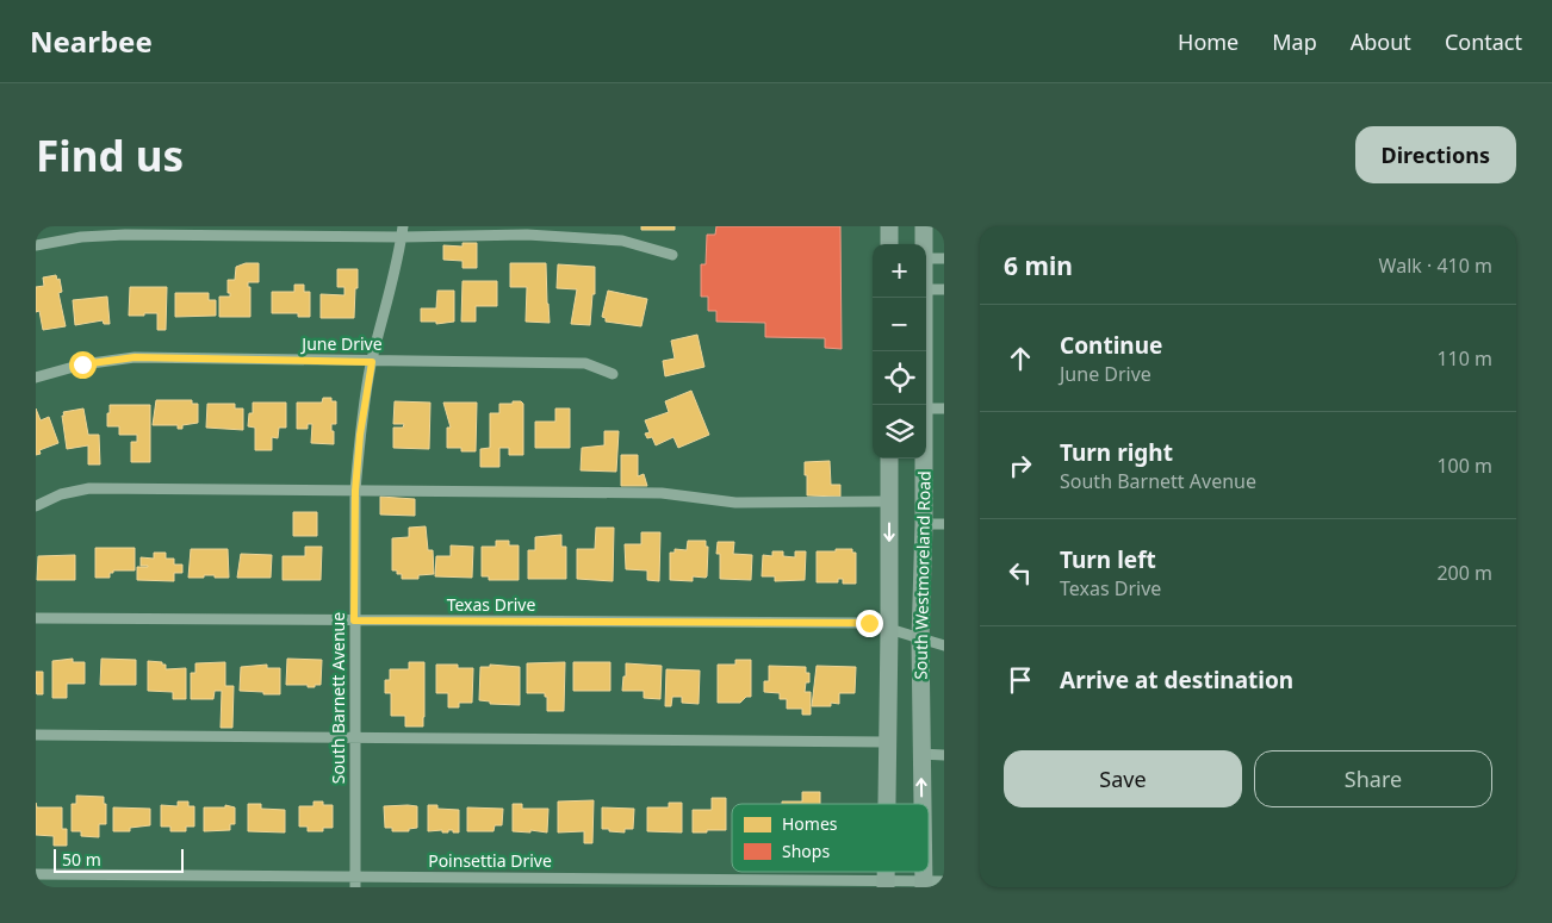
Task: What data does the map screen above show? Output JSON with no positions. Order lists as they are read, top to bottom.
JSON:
{
  "streets": {
    "main road": ["South Westmoreland Road"],
    "street": [
      "June Drive",
      "Texas Drive",
      "South Barnett Avenue",
      "Poinsettia Drive"
    ]
  },
  "crossings": [
    ["June Drive", "South Barnett Avenue"],
    ["South Westmoreland Road", "Texas Drive"],
    ["Texas Drive", "South Barnett Avenue"],
    ["South Barnett Avenue", "Poinsettia Drive"]
  ],
  "legend": ["Homes", "Shops"],
  "scale_bar": "50 m",
  "page": {
    "header": "Nearbee",
    "nav": [
      "Home",
      "Map",
      "About",
      "Contact"
    ],
    "buttons": [
      "Directions",
      ["Save", "Share"]
    ],
    "title": "Find us",
    "heading": ["6 min", "Walk · 410 m"],
    "map_buttons": ["+", "−"],
    "list": [
      ["Continue", "June Drive", "110 m"],
      ["Turn right", "South Barnett Avenue", "100 m"],
      ["Turn left", "Texas Drive", "200 m"],
      "Arrive at destination"
    ],
    "scale": "50 m"
  }
}
